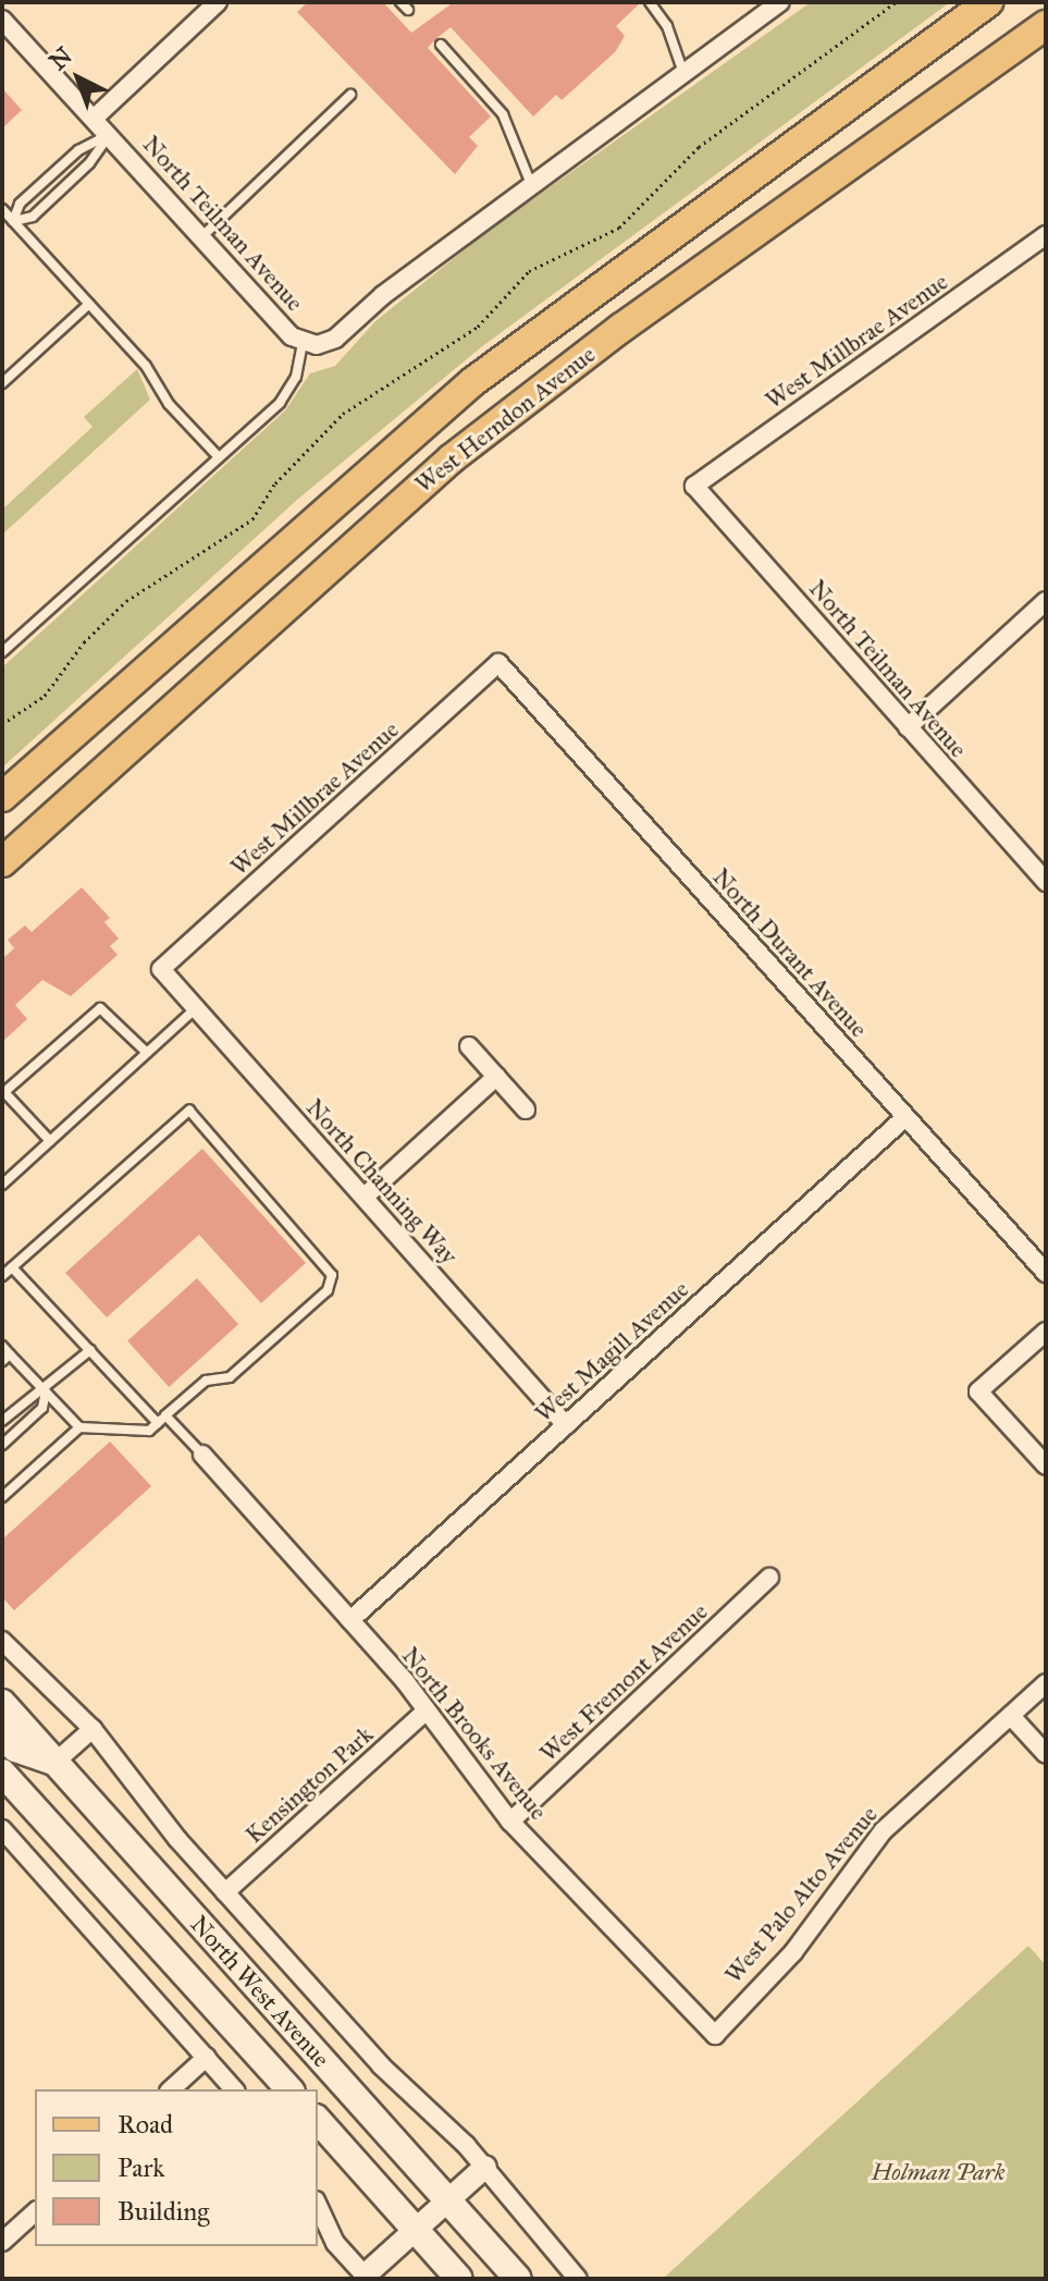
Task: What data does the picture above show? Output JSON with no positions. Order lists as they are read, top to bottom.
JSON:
{
  "streets": {
    "main road": ["West Herndon Avenue", "North West Avenue"],
    "street": [
      "North Teilman Avenue",
      "West Millbrae Avenue",
      "North Durant Avenue",
      "North Channing Way",
      "West Magill Avenue",
      "West Fremont Avenue",
      "North Brooks Avenue",
      "Kensington Park",
      "West Palo Alto Avenue"
    ]
  },
  "crossings": [
    ["North Teilman Avenue", "West Millbrae Avenue"],
    ["West Millbrae Avenue", "North Durant Avenue"],
    ["West Millbrae Avenue", "North Channing Way"],
    ["North Durant Avenue", "West Magill Avenue"],
    ["North Channing Way", "West Magill Avenue"],
    ["West Magill Avenue", "North Brooks Avenue"],
    ["West Fremont Avenue", "North Brooks Avenue"],
    ["North Brooks Avenue", "Kensington Park"],
    ["North Brooks Avenue", "West Palo Alto Avenue"]
  ],
  "parks": ["Holman Park"],
  "legend": ["Road", "Park", "Building"],
  "north": "top left"
}
